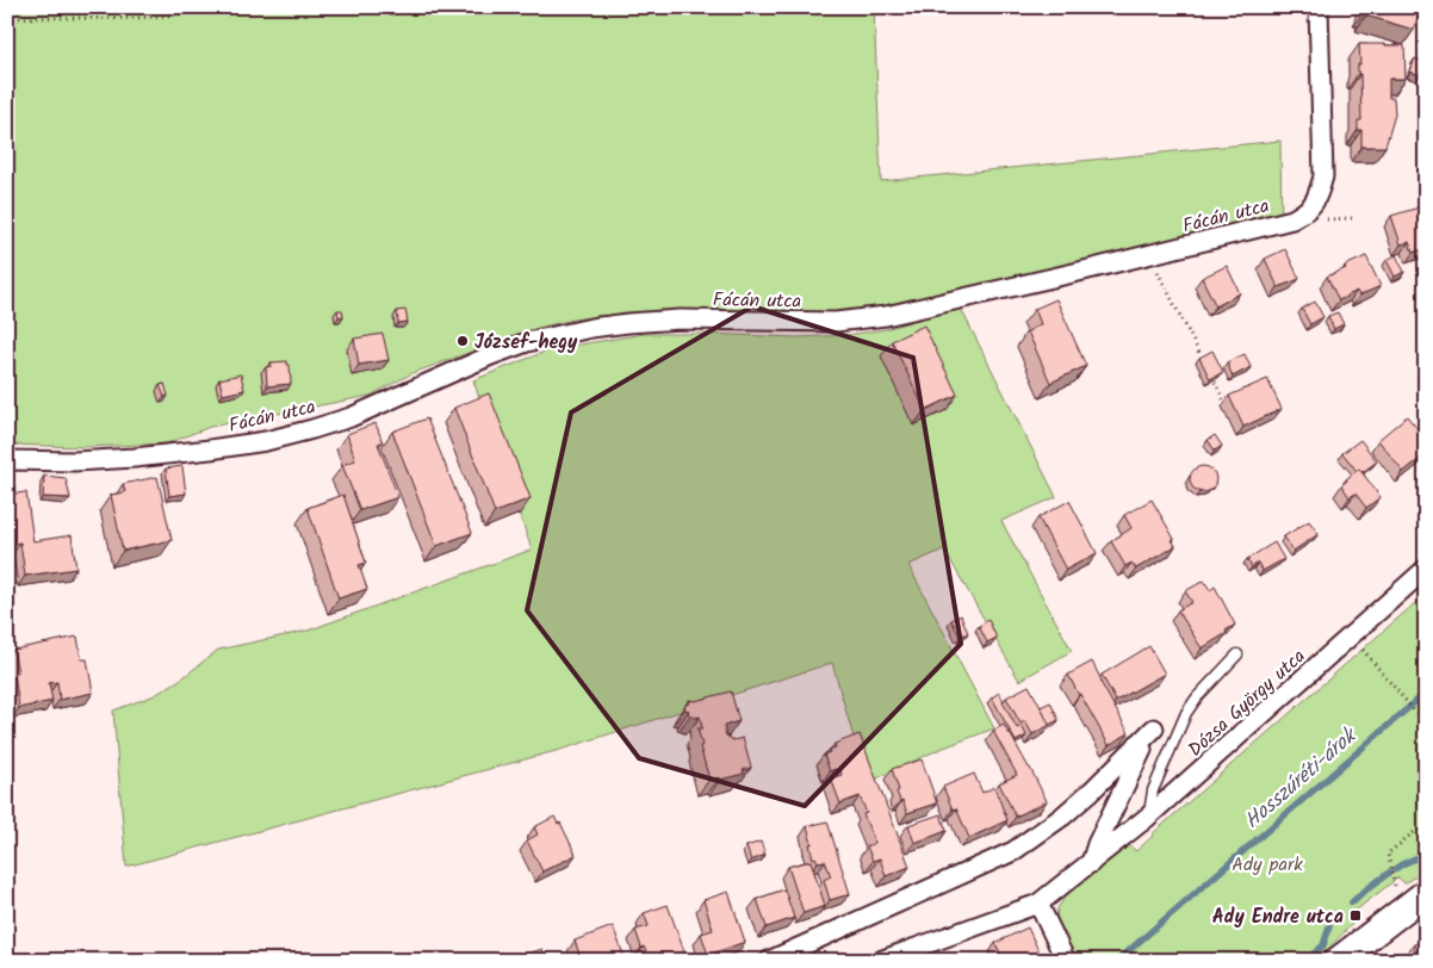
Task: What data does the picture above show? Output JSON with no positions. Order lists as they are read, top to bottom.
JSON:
{
  "streets": {
    "street": ["Fácán utca", "Dózsa György utca"]
  },
  "water": ["Hosszúréti-árok"],
  "parks": ["Ady park"],
  "places": {
    "other": ["József-hegy"],
    "transit": ["Ady Endre utca"]
  }
}
